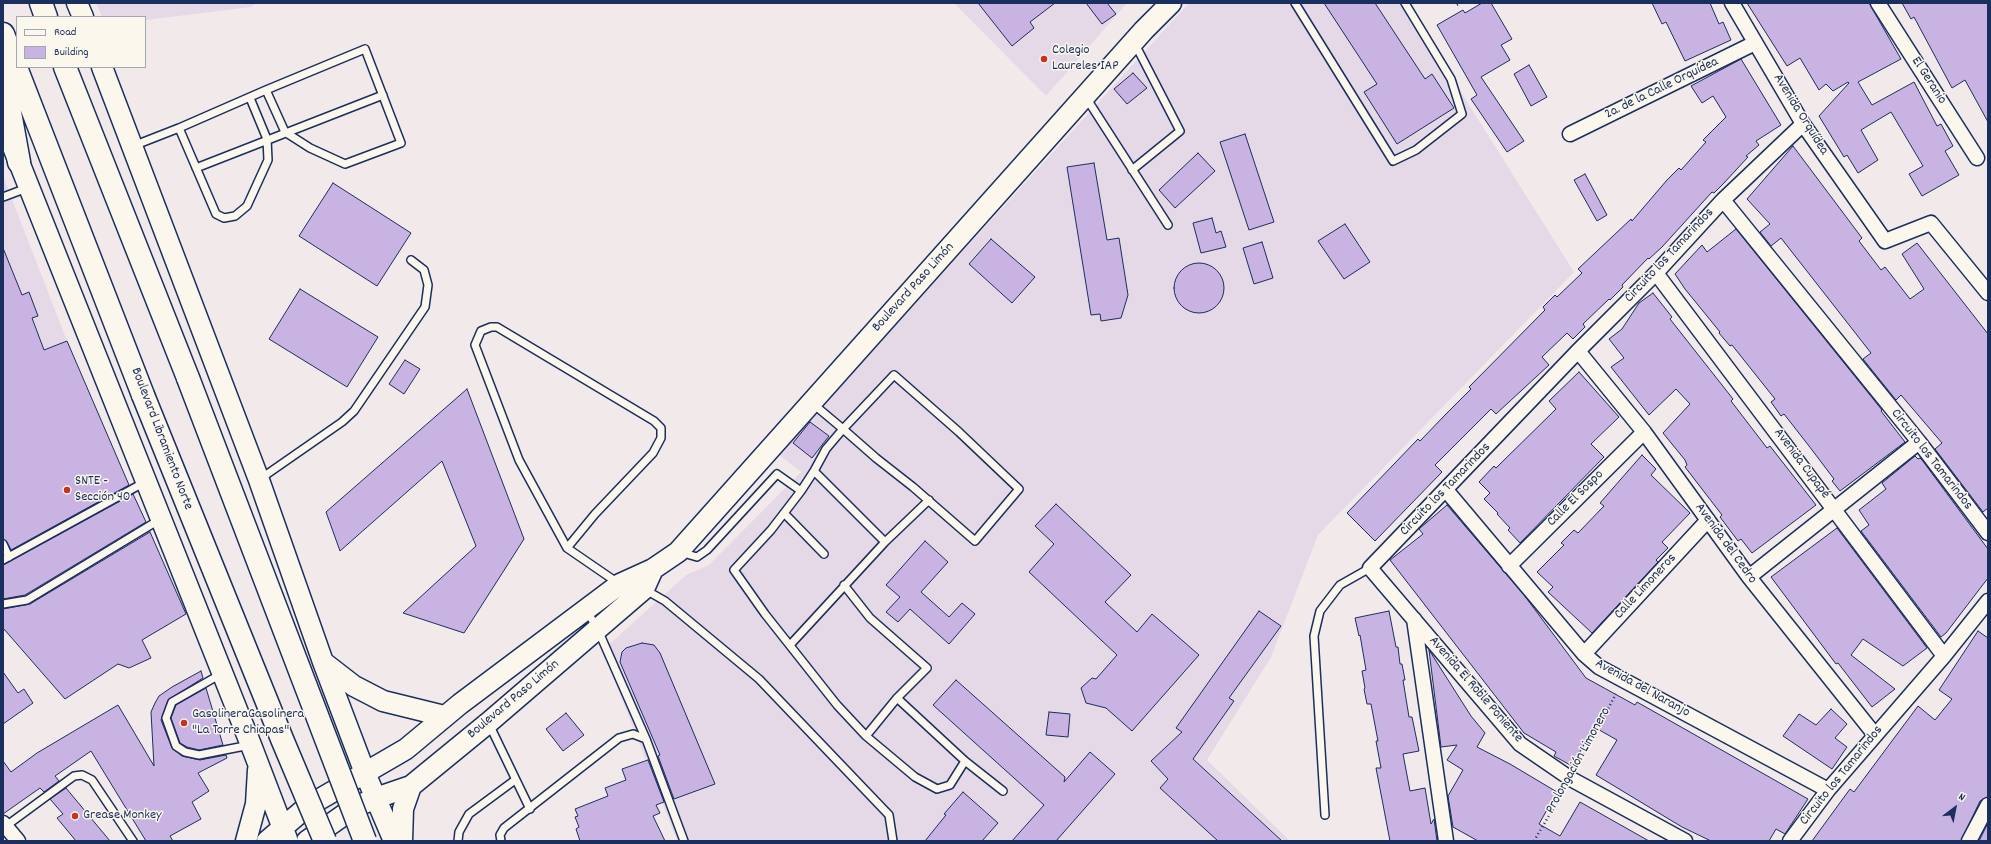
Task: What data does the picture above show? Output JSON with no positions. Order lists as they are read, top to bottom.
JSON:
{
  "streets": {
    "highway": ["Boulevard Libramiento Norte"],
    "main road": ["Boulevard Paso Limón"],
    "street": [
      "El Geranio",
      "2a. de la Calle Orquídea",
      "Avenida Orquídea",
      "Circuito los Tamarindos",
      "Avenida Cupapé",
      "Calle El Sospo",
      "Avenida del Cedro",
      "Calle Limoneros",
      "Avenida del Naranjo",
      "Avenida El Roble Poniente"
    ],
    "path": ["Prolongación Limonero"]
  },
  "crossings": [
    ["2a. de la Calle Orquídea", "Avenida Orquídea"],
    ["Avenida Orquídea", "Circuito los Tamarindos"],
    ["Circuito los Tamarindos", "Avenida Cupapé"],
    ["Circuito los Tamarindos", "Avenida del Cedro"],
    ["Circuito los Tamarindos", "Avenida del Naranjo"],
    ["Calle El Sospo", "Avenida del Cedro"],
    ["Calle El Sospo", "Avenida del Naranjo"],
    ["Avenida del Cedro", "Calle Limoneros"],
    ["Calle Limoneros", "Avenida del Naranjo"],
    ["Avenida del Naranjo", "Prolongación Limonero"],
    ["Avenida El Roble Poniente", "Prolongación Limonero"]
  ],
  "places": [
    "Colegio Laureles IAP",
    "SNTE - Sección 40",
    "GasolineraGasolinera \"La Torre Chiapas\"",
    "Grease Monkey"
  ],
  "legend": ["Road", "Building"],
  "north": "top right"
}
